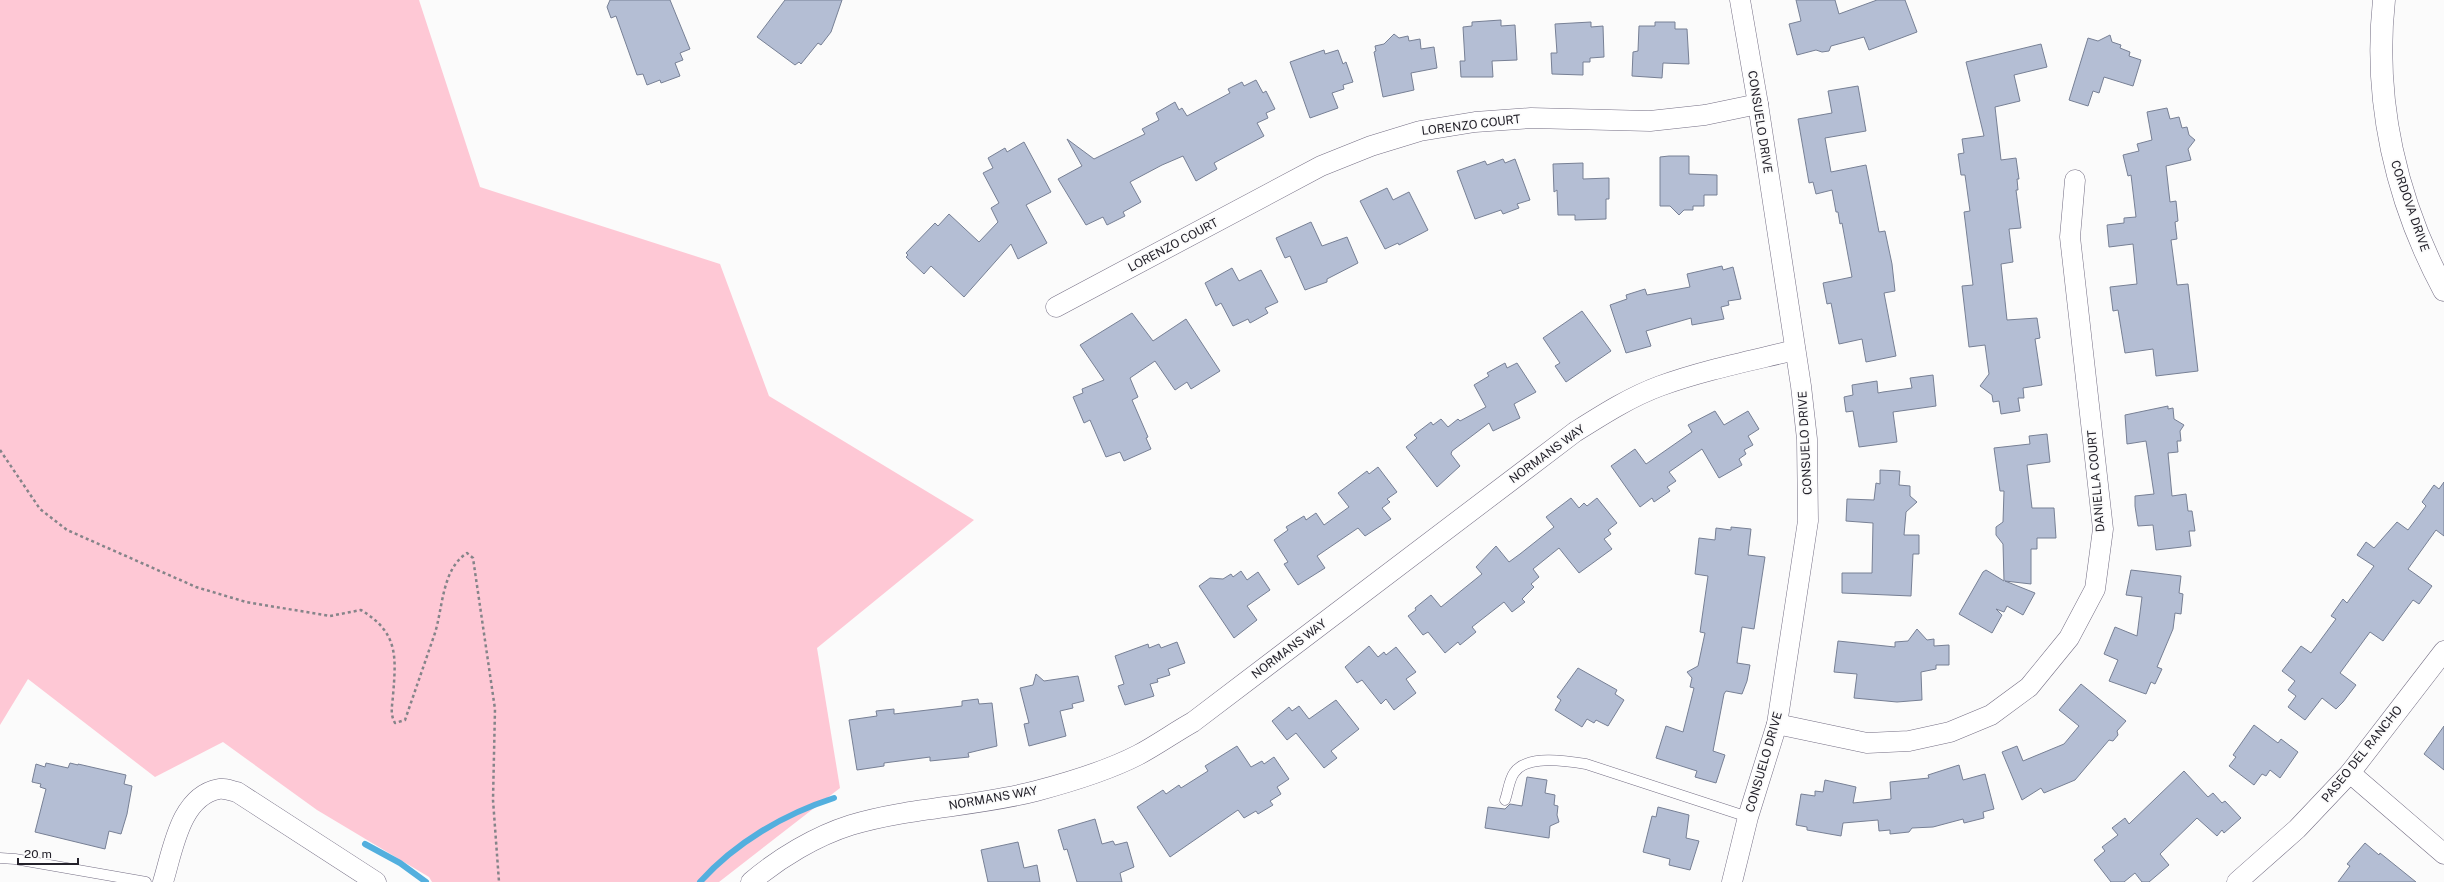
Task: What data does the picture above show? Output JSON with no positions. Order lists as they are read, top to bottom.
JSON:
{
  "streets": {
    "street": [
      "CONSUELO DRIVE",
      "LORENZO COURT",
      "CORDOVA DRIVE",
      "NORMANS WAY",
      "DANIELLA COURT",
      "PASEO DEL RANCHO"
    ]
  },
  "crossings": [
    ["CONSUELO DRIVE", "LORENZO COURT"],
    ["CONSUELO DRIVE", "NORMANS WAY"],
    ["CONSUELO DRIVE", "DANIELLA COURT"]
  ],
  "scale_bar": "20 m"
}
